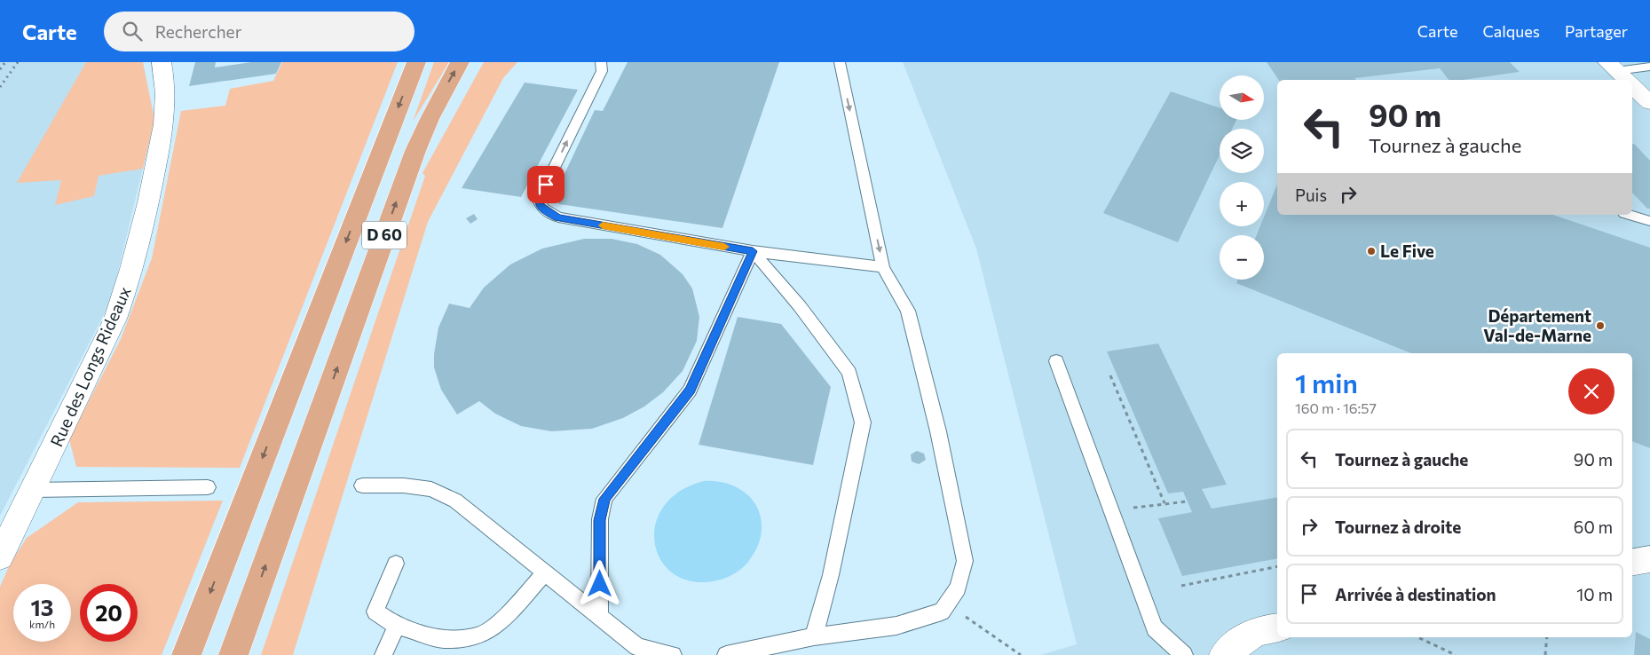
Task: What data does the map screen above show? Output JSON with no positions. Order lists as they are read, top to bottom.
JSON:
{
  "streets": {
    "highway": ["D 60"],
    "street": ["Rue des Longs Rideaux"]
  },
  "places": ["Le Five", "Département Val-de-Marne"],
  "north": "right",
  "page": {
    "header": "Carte",
    "search": "Rechercher",
    "nav": ["Carte", "Calques", "Partager"],
    "map_buttons": ["+", "−"],
    "turn": ["90 m", "Tournez à gauche"],
    "then": "Puis",
    "heading": ["1 min", "160 m · 16:57"],
    "list": [
      {
        "name": "Tournez à gauche",
        "value": "90 m"
      },
      {
        "name": "Tournez à droite",
        "value": "60 m"
      },
      {
        "name": "Arrivée à destination",
        "value": "10 m"
      }
    ],
    "speed": "13 km/h",
    "limit": "20"
  }
}
